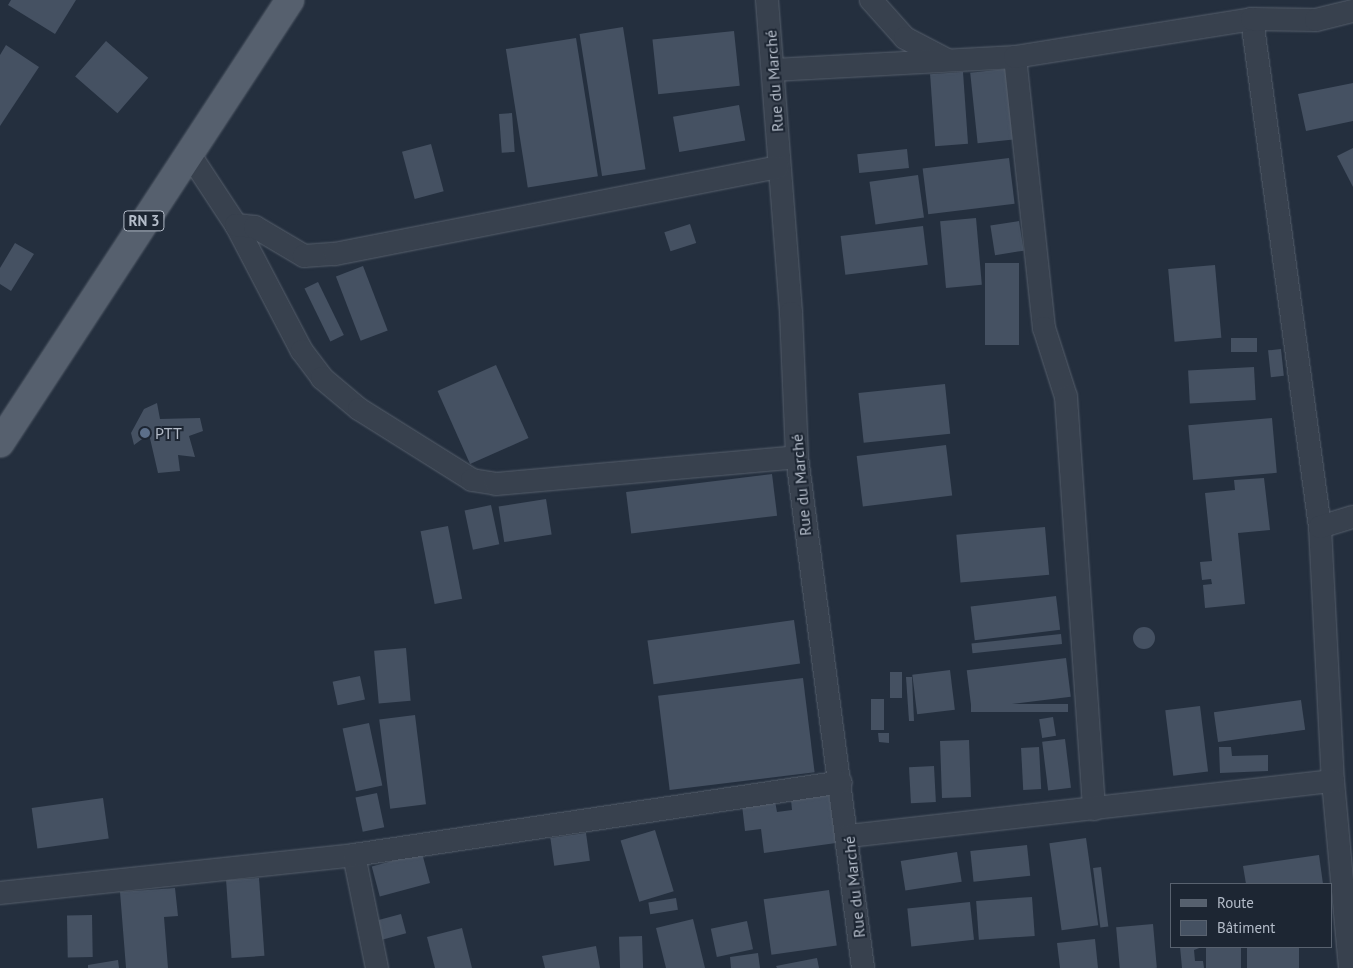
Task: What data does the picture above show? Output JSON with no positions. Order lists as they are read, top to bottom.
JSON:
{
  "streets": {
    "main road": ["RN 3"],
    "street": ["Rue du Marché"]
  },
  "places": ["PTT"],
  "legend": ["Route", "Bâtiment"]
}
